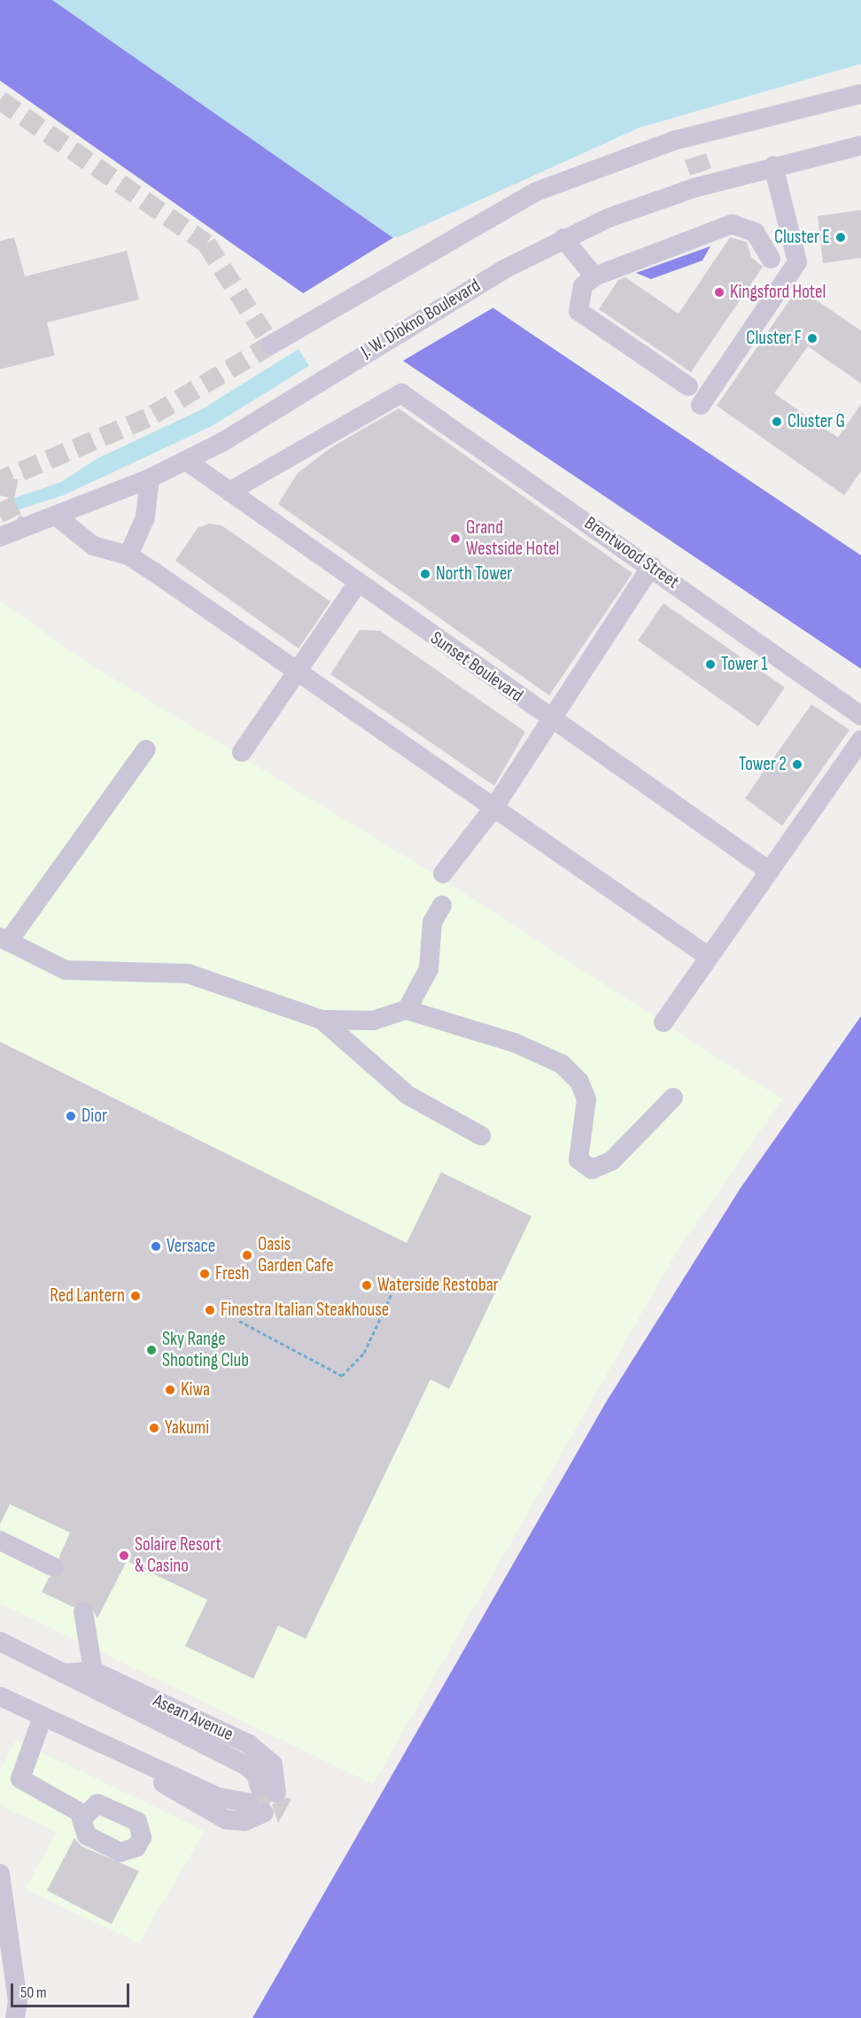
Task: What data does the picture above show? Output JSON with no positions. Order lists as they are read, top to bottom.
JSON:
{
  "streets": {
    "street": [
      "J. W. Diokno Boulevard",
      "Brentwood Street",
      "Sunset Boulevard",
      "Asean Avenue"
    ]
  },
  "crossings": [
    ["J. W. Diokno Boulevard", "Sunset Boulevard"],
    ["Brentwood Street", "Sunset Boulevard"]
  ],
  "places": [
    "Cluster E",
    "Kingsford Hotel",
    "Cluster F",
    "Cluster G",
    "Grand Westside Hotel",
    "North Tower",
    "Tower 1",
    "Tower 2",
    "Dior",
    "Versace",
    "Oasis Garden Cafe",
    "Fresh",
    "Waterside Restobar",
    "Red Lantern",
    "Finestra Italian Steakhouse",
    "Sky Range Shooting Club",
    "Kiwa",
    "Yakumi",
    "Solaire Resort & Casino"
  ],
  "scale_bar": "50 m"
}
